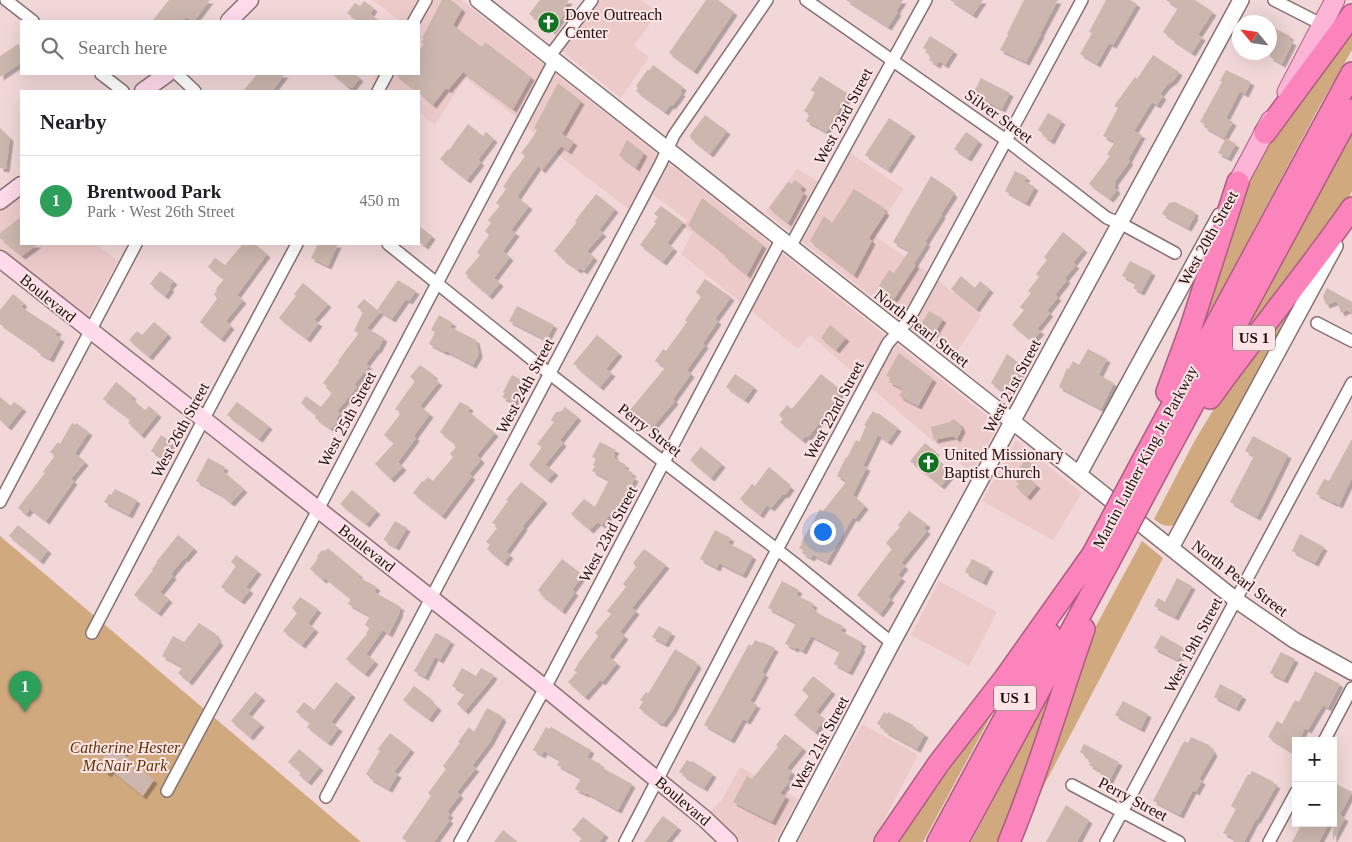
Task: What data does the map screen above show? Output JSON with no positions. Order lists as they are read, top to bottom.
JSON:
{
  "streets": {
    "highway": ["US 1", "Martin Luther King Jr. Parkway"],
    "main road": ["West 20th Street", "Boulevard"],
    "street": [
      "West 23rd Street",
      "Silver Street",
      "North Pearl Street",
      "West 24th Street",
      "West 21st Street",
      "West 22nd Street",
      "West 25th Street",
      "West 26th Street",
      "Perry Street",
      "West 19th Street"
    ]
  },
  "crossings": [
    ["West 23rd Street", "Silver Street"],
    ["West 23rd Street", "Boulevard"],
    ["West 23rd Street", "North Pearl Street"],
    ["West 23rd Street", "Perry Street"],
    ["Silver Street", "West 21st Street"],
    ["Silver Street", "West 22nd Street"],
    ["West 20th Street", "North Pearl Street"],
    ["Boulevard", "West 24th Street"],
    ["Boulevard", "West 22nd Street"],
    ["Boulevard", "West 25th Street"],
    ["Boulevard", "West 26th Street"],
    ["North Pearl Street", "West 24th Street"],
    ["North Pearl Street", "West 21st Street"],
    ["North Pearl Street", "West 22nd Street"],
    ["North Pearl Street", "West 25th Street"],
    ["North Pearl Street", "West 19th Street"],
    ["US 1", "Martin Luther King Jr. Parkway"],
    ["West 24th Street", "Perry Street"],
    ["West 21st Street", "Perry Street"],
    ["West 22nd Street", "Perry Street"],
    ["West 25th Street", "Perry Street"],
    ["Perry Street", "West 19th Street"]
  ],
  "parks": ["Catherine Hester McNair Park"],
  "places": {
    "church": ["Dove Outreach Center", "United Missionary Baptist Church"]
  },
  "north": "top left",
  "page": {
    "search": "Search here",
    "heading": "Nearby",
    "list": [
      {
        "mark": "1",
        "name": "Brentwood Park",
        "note": "Park · West 26th Street",
        "value": "450 m"
      }
    ],
    "pins": "1",
    "map_buttons": ["+", "−"]
  }
}
